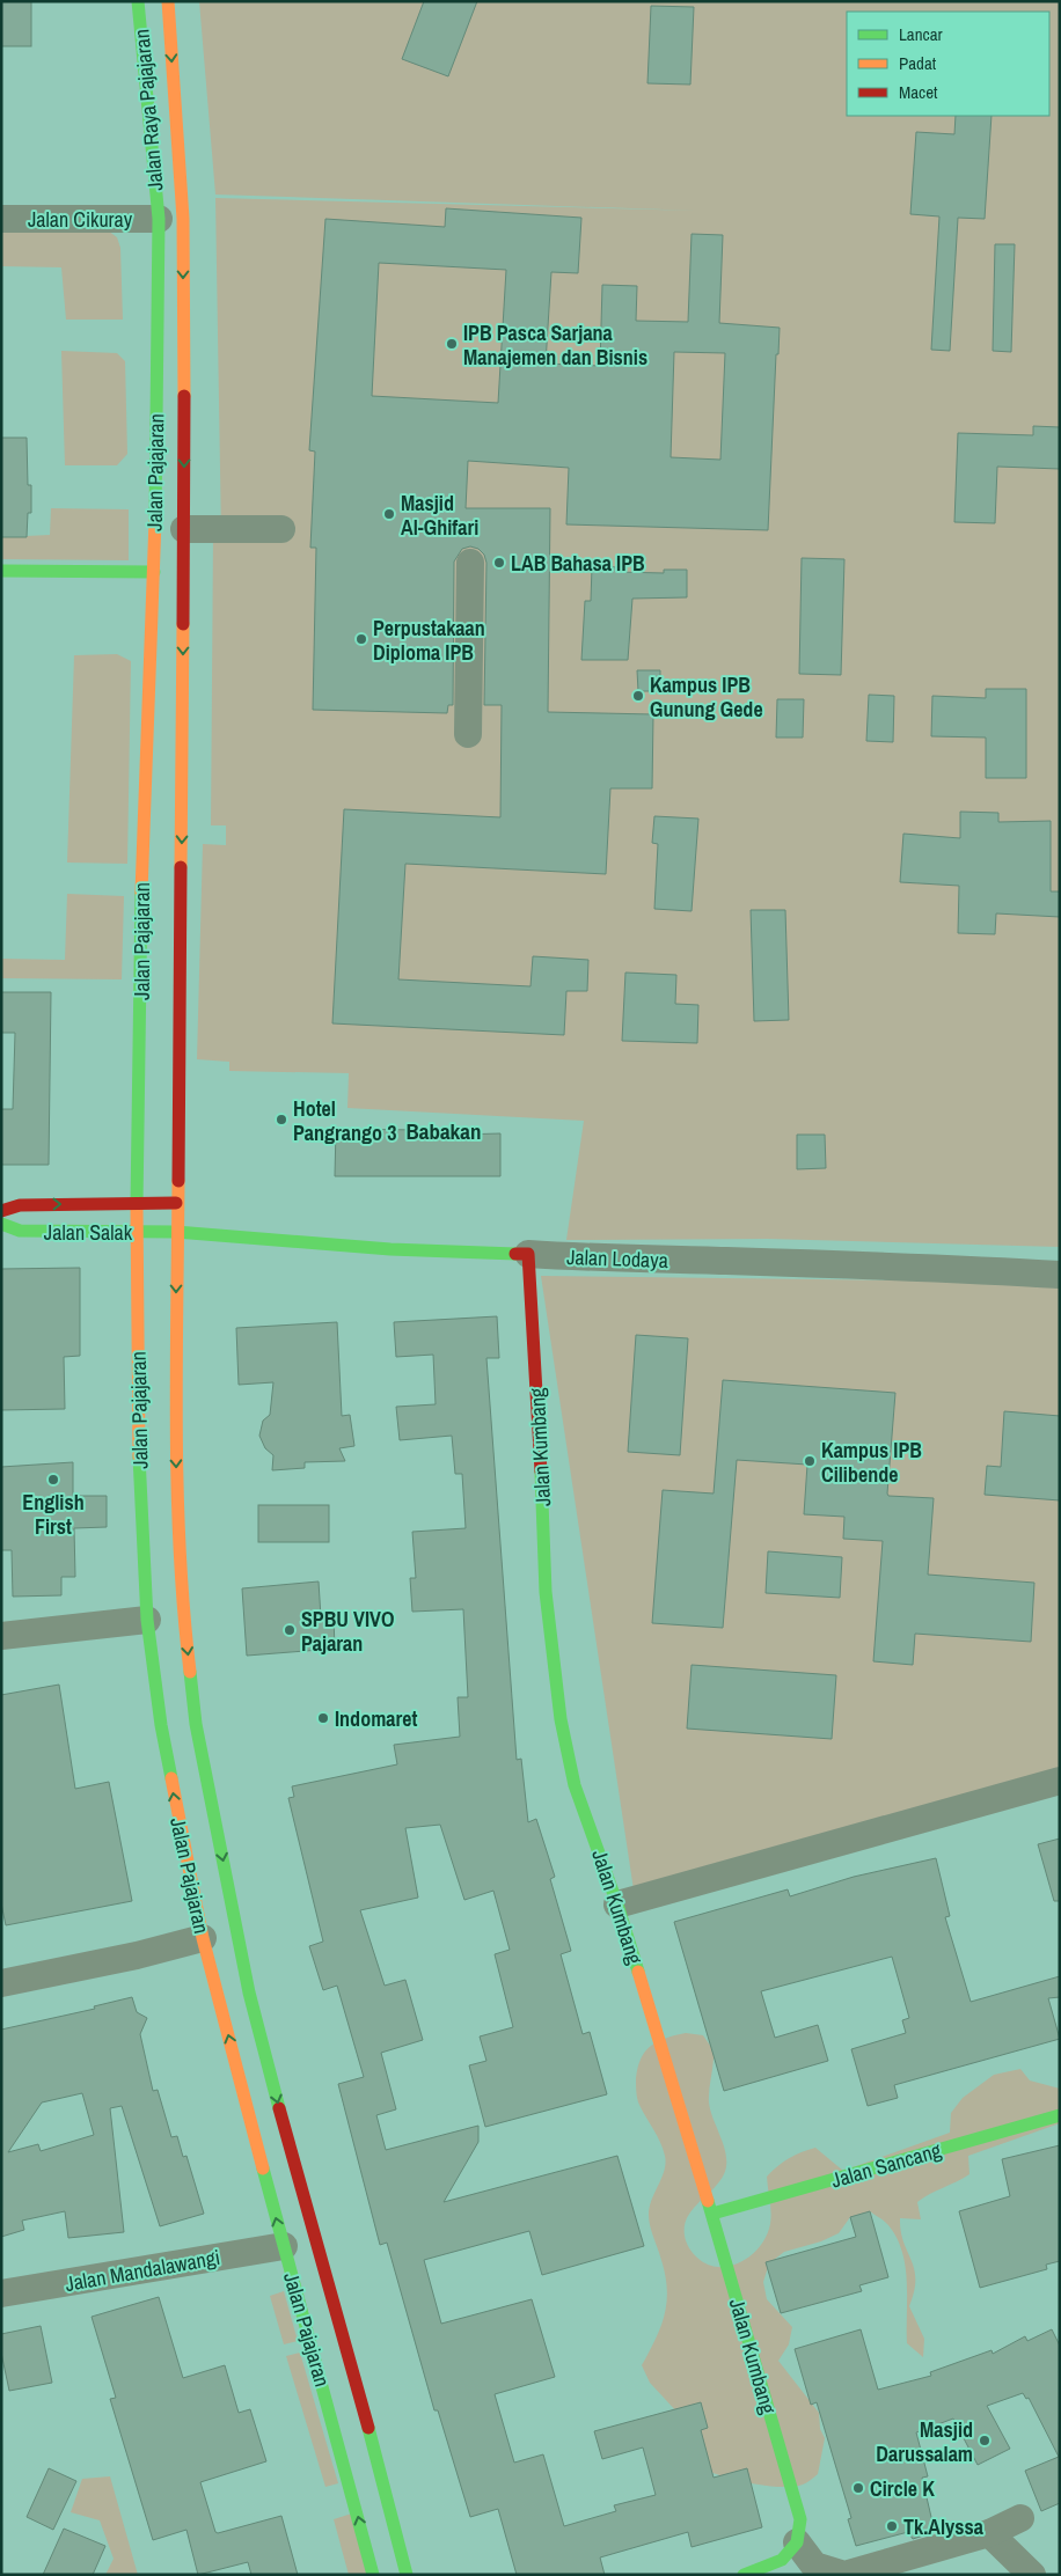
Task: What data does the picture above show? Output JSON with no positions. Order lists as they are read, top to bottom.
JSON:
{
  "streets": {
    "main road": [
      "Jalan Raya Pajajaran",
      "Jalan Pajajaran",
      "Jalan Salak",
      "Jalan Lodaya",
      "Jalan Kumbang",
      "Jalan Sancang"
    ],
    "street": ["Jalan Cikuray", "Jalan Mandalawangi"]
  },
  "crossings": [
    ["Jalan Raya Pajajaran", "Jalan Cikuray"],
    ["Jalan Raya Pajajaran", "Jalan Pajajaran"],
    ["Jalan Cikuray", "Jalan Pajajaran"],
    ["Jalan Pajajaran", "Jalan Salak"],
    ["Jalan Pajajaran", "Jalan Lodaya"],
    ["Jalan Pajajaran", "Jalan Mandalawangi"],
    ["Jalan Salak", "Jalan Lodaya"],
    ["Jalan Lodaya", "Jalan Kumbang"],
    ["Jalan Kumbang", "Jalan Sancang"]
  ],
  "districts": ["Babakan"],
  "places": [
    "IPB Pasca Sarjana Manajemen dan Bisnis",
    "Masjid Al-Ghifari",
    "LAB Bahasa IPB",
    "Perpustakaan Diploma IPB",
    "Kampus IPB Gunung Gede",
    "Hotel Pangrango 3",
    "Kampus IPB Cilibende",
    "English First",
    "SPBU VIVO Pajaran",
    "Indomaret",
    "Masjid Darussalam",
    "Circle K",
    "Tk.Alyssa"
  ],
  "legend": ["Lancar", "Padat", "Macet"]
}
